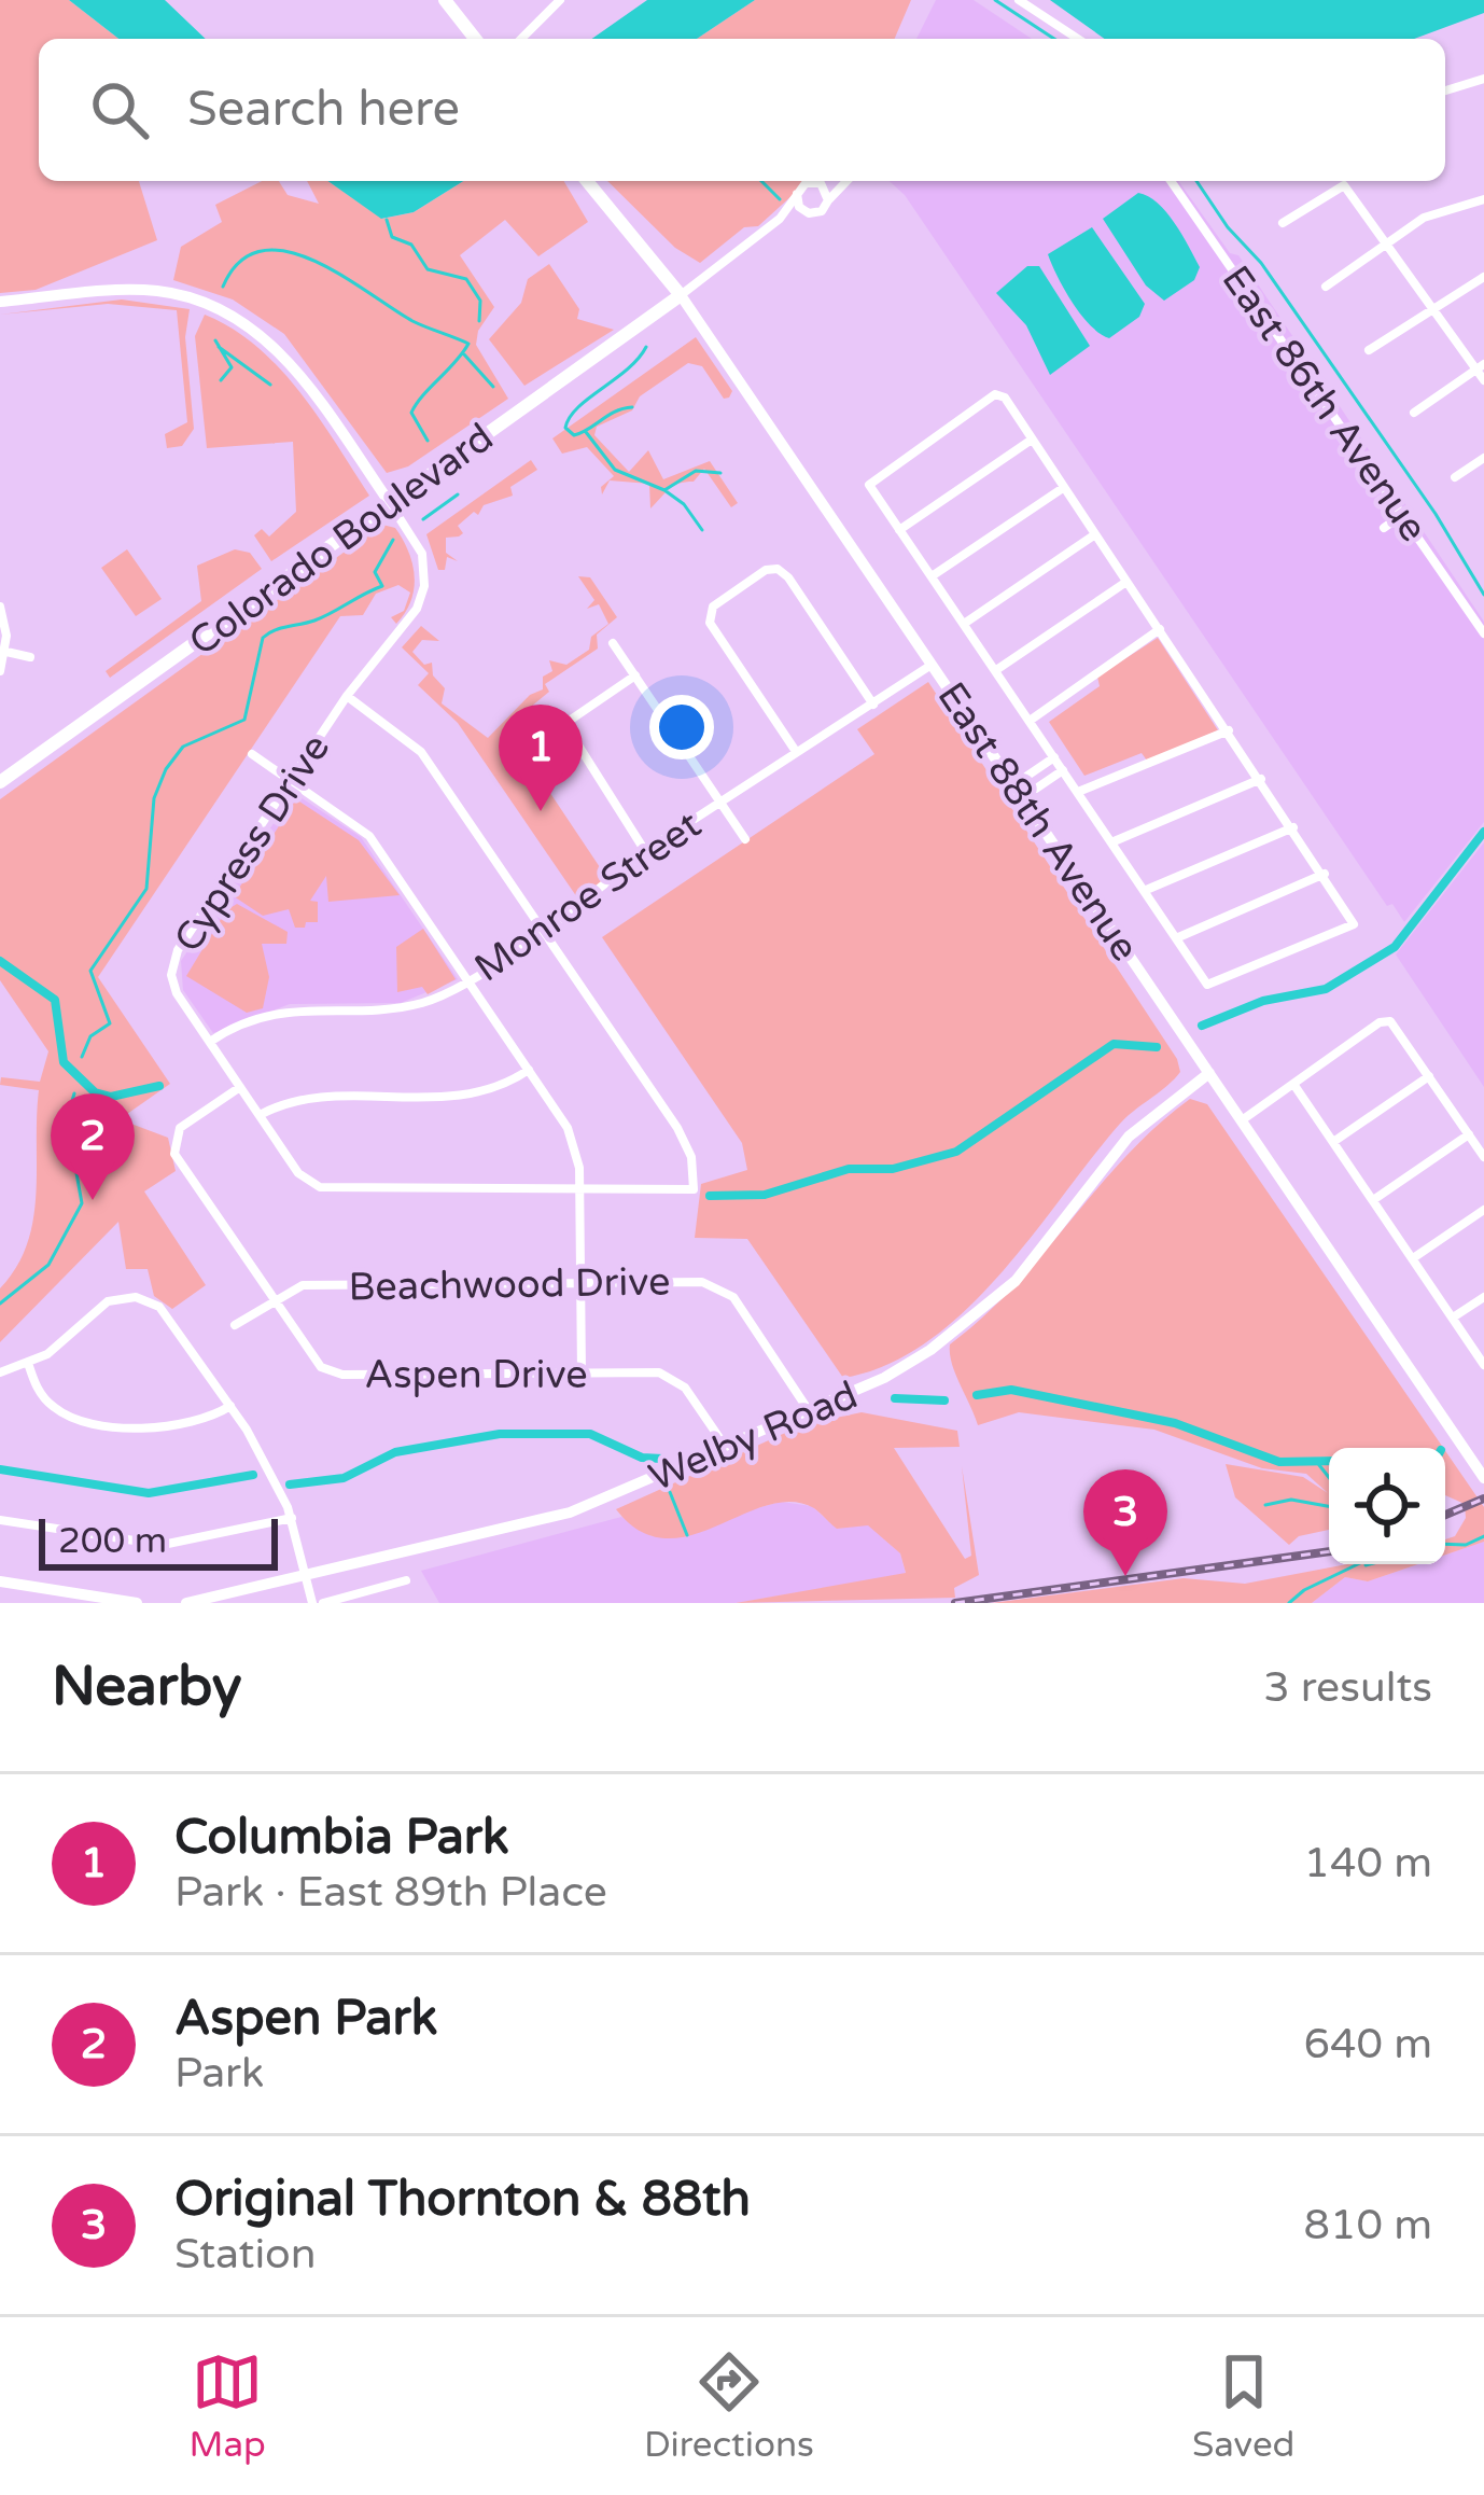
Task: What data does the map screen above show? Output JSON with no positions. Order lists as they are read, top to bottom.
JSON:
{
  "streets": {
    "main road": ["Colorado Boulevard", "East 88th Avenue"],
    "street": [
      "East 86th Avenue",
      "Cypress Drive",
      "Monroe Street",
      "Beachwood Drive",
      "Aspen Drive",
      "Welby Road"
    ]
  },
  "crossings": [
    ["Colorado Boulevard", "East 88th Avenue"],
    ["Colorado Boulevard", "Cypress Drive"],
    ["East 88th Avenue", "Monroe Street"],
    ["East 88th Avenue", "Welby Road"],
    ["Cypress Drive", "Monroe Street"],
    ["Cypress Drive", "Aspen Drive"],
    ["Beachwood Drive", "Aspen Drive"],
    ["Beachwood Drive", "Welby Road"],
    ["Aspen Drive", "Welby Road"]
  ],
  "scale_bar": "200 m",
  "page": {
    "search": "Search here",
    "pins": ["1", "2", "3"],
    "scale": "200 m",
    "heading": ["Nearby", "3 results"],
    "list": [
      {
        "mark": "1",
        "name": "Columbia Park",
        "note": "Park · East 89th Place",
        "value": "140 m"
      },
      {
        "mark": "2",
        "name": "Aspen Park",
        "note": "Park",
        "value": "640 m"
      },
      {
        "mark": "3",
        "name": "Original Thornton & 88th",
        "note": "Station",
        "value": "810 m"
      }
    ],
    "nav": ["Map", "Directions", "Saved"]
  }
}
